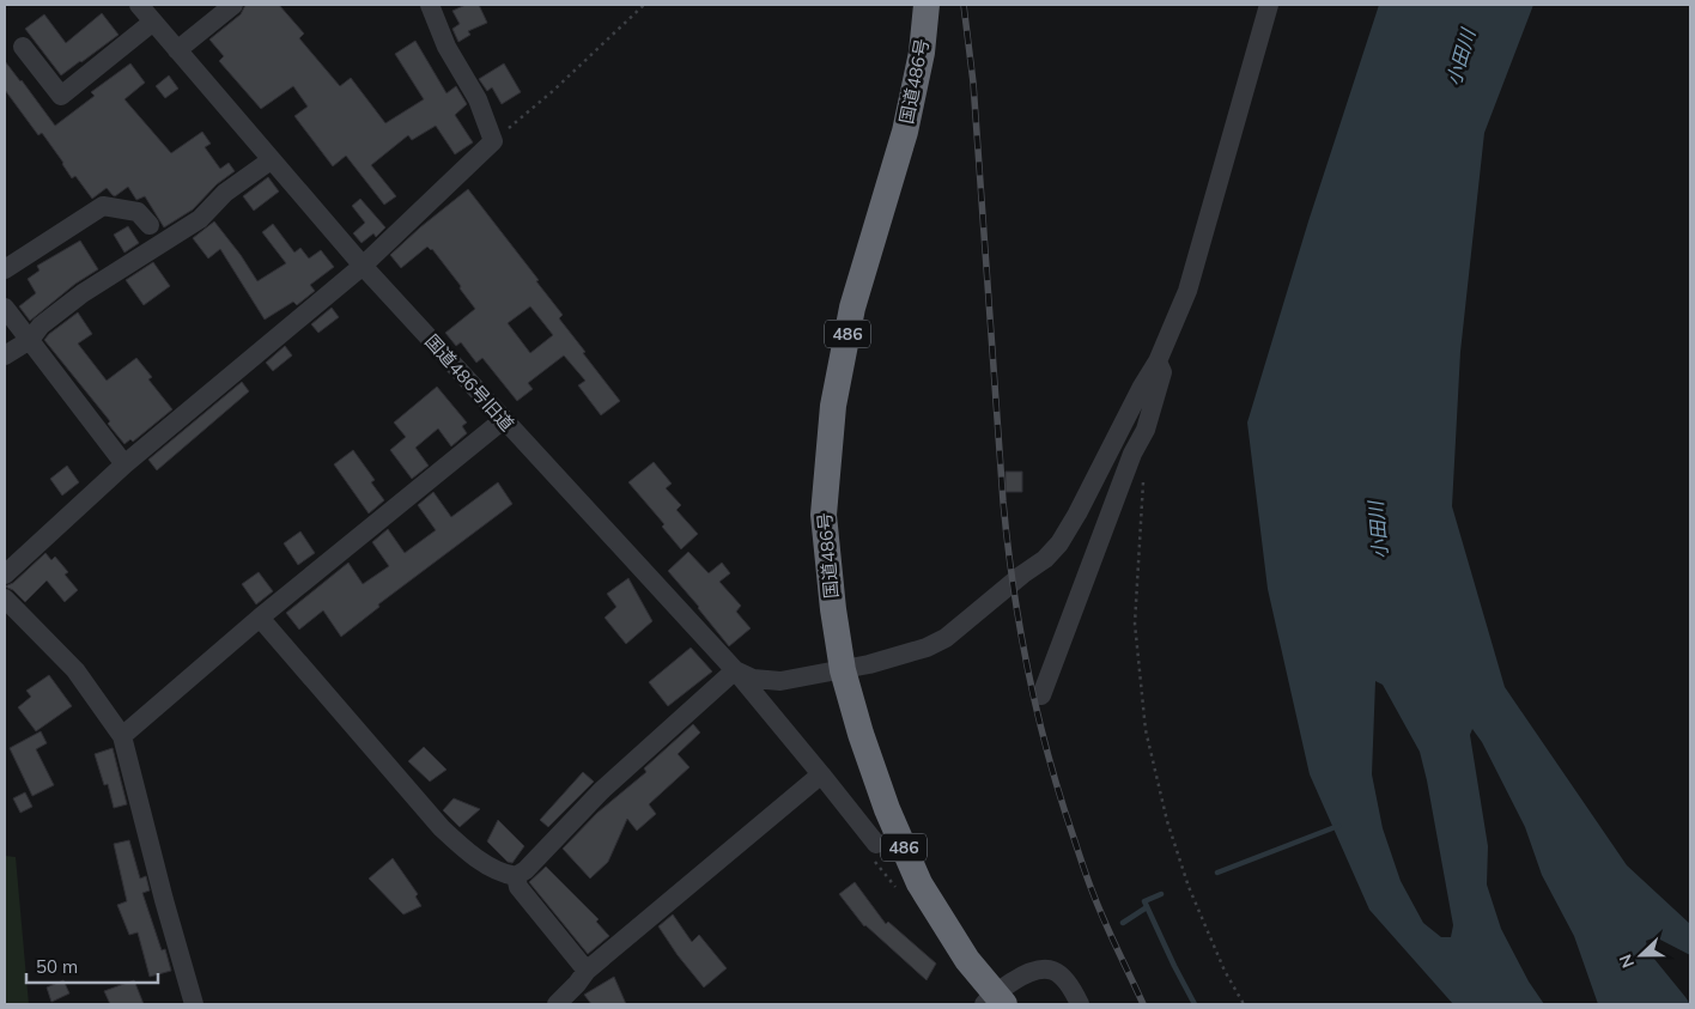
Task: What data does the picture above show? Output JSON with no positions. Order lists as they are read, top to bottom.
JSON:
{
  "streets": {
    "highway": ["国道486号", "486"],
    "street": ["国道486号旧道"]
  },
  "crossings": [
    ["国道486号", "国道486号旧道"]
  ],
  "water": ["小田川"],
  "scale_bar": "50 m",
  "north": "left"
}
